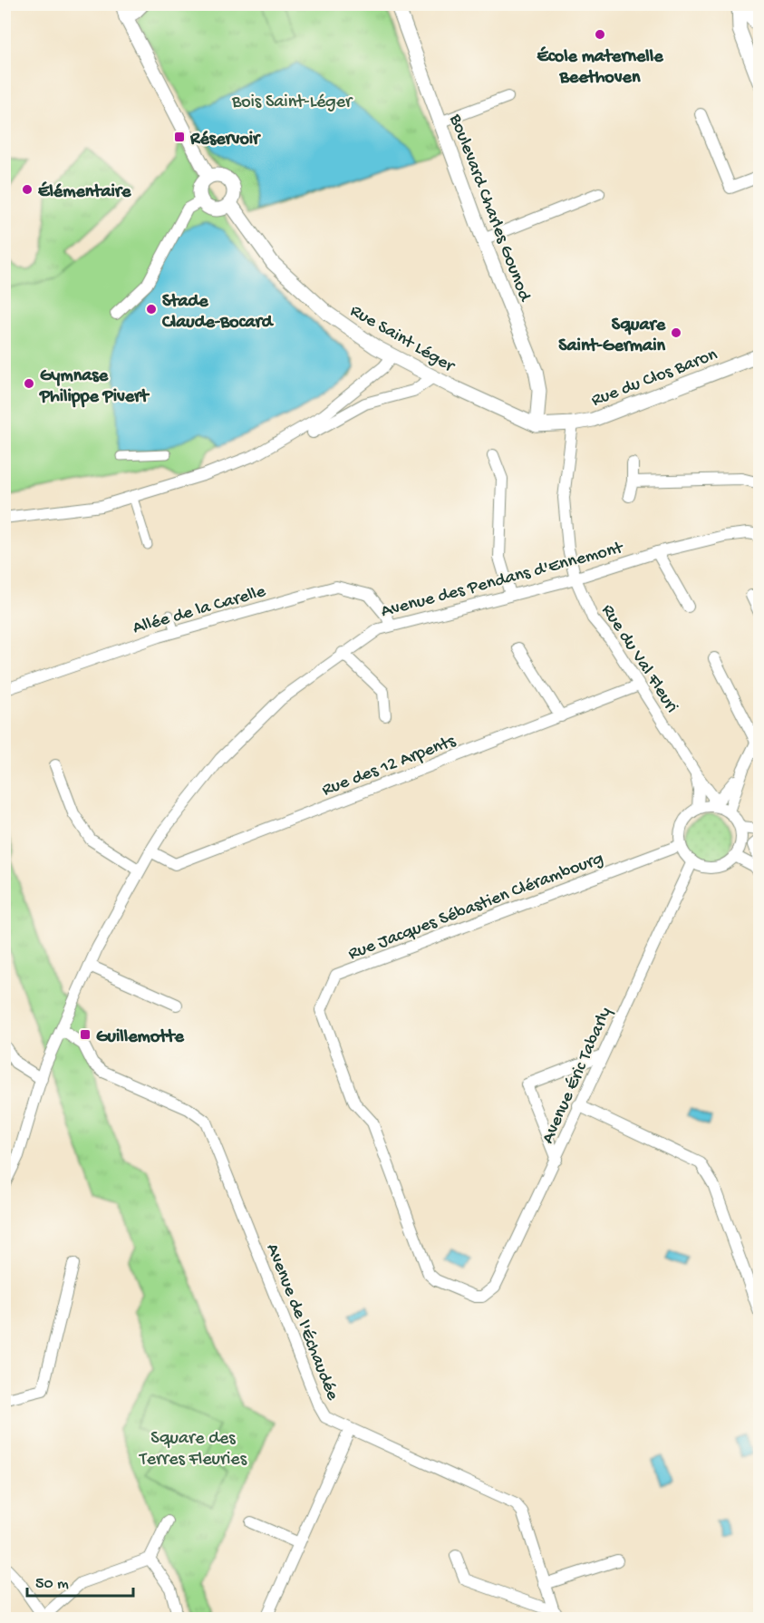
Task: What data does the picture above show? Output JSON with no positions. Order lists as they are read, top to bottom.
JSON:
{
  "streets": {
    "street": [
      "Boulevard Charles Gounod",
      "Rue Saint Léger",
      "Rue du Clos Baron",
      "Avenue des Pendans d'Ennemont",
      "Allée de la Carelle",
      "Rue du Val Fleuri",
      "Rue des 12 Arpents",
      "Rue Jacques Sébastien Clérambourg",
      "Avenue Éric Tabarly",
      "Avenue de l'Échaudée"
    ]
  },
  "crossings": [
    ["Boulevard Charles Gounod", "Rue Saint Léger"],
    ["Boulevard Charles Gounod", "Rue du Clos Baron"],
    ["Rue Saint Léger", "Rue du Clos Baron"],
    ["Rue du Clos Baron", "Rue du Val Fleuri"],
    ["Avenue des Pendans d'Ennemont", "Allée de la Carelle"],
    ["Avenue des Pendans d'Ennemont", "Rue du Val Fleuri"],
    ["Avenue des Pendans d'Ennemont", "Rue des 12 Arpents"],
    ["Avenue des Pendans d'Ennemont", "Avenue de l'Échaudée"],
    ["Rue du Val Fleuri", "Rue des 12 Arpents"],
    ["Rue du Val Fleuri", "Rue Jacques Sébastien Clérambourg"],
    ["Rue du Val Fleuri", "Avenue Éric Tabarly"],
    ["Rue Jacques Sébastien Clérambourg", "Avenue Éric Tabarly"]
  ],
  "parks": ["Bois Saint-Léger", "Square des Terres Fleuries"],
  "places": {
    "other": [
      "École maternelle Beethoven",
      "Élémentaire",
      "Stade Claude-Bocard",
      "Square Saint-Germain",
      "Gymnase Philippe Pivert"
    ],
    "transit": ["Réservoir", "Guillemotte"]
  },
  "scale_bar": "50 m"
}
